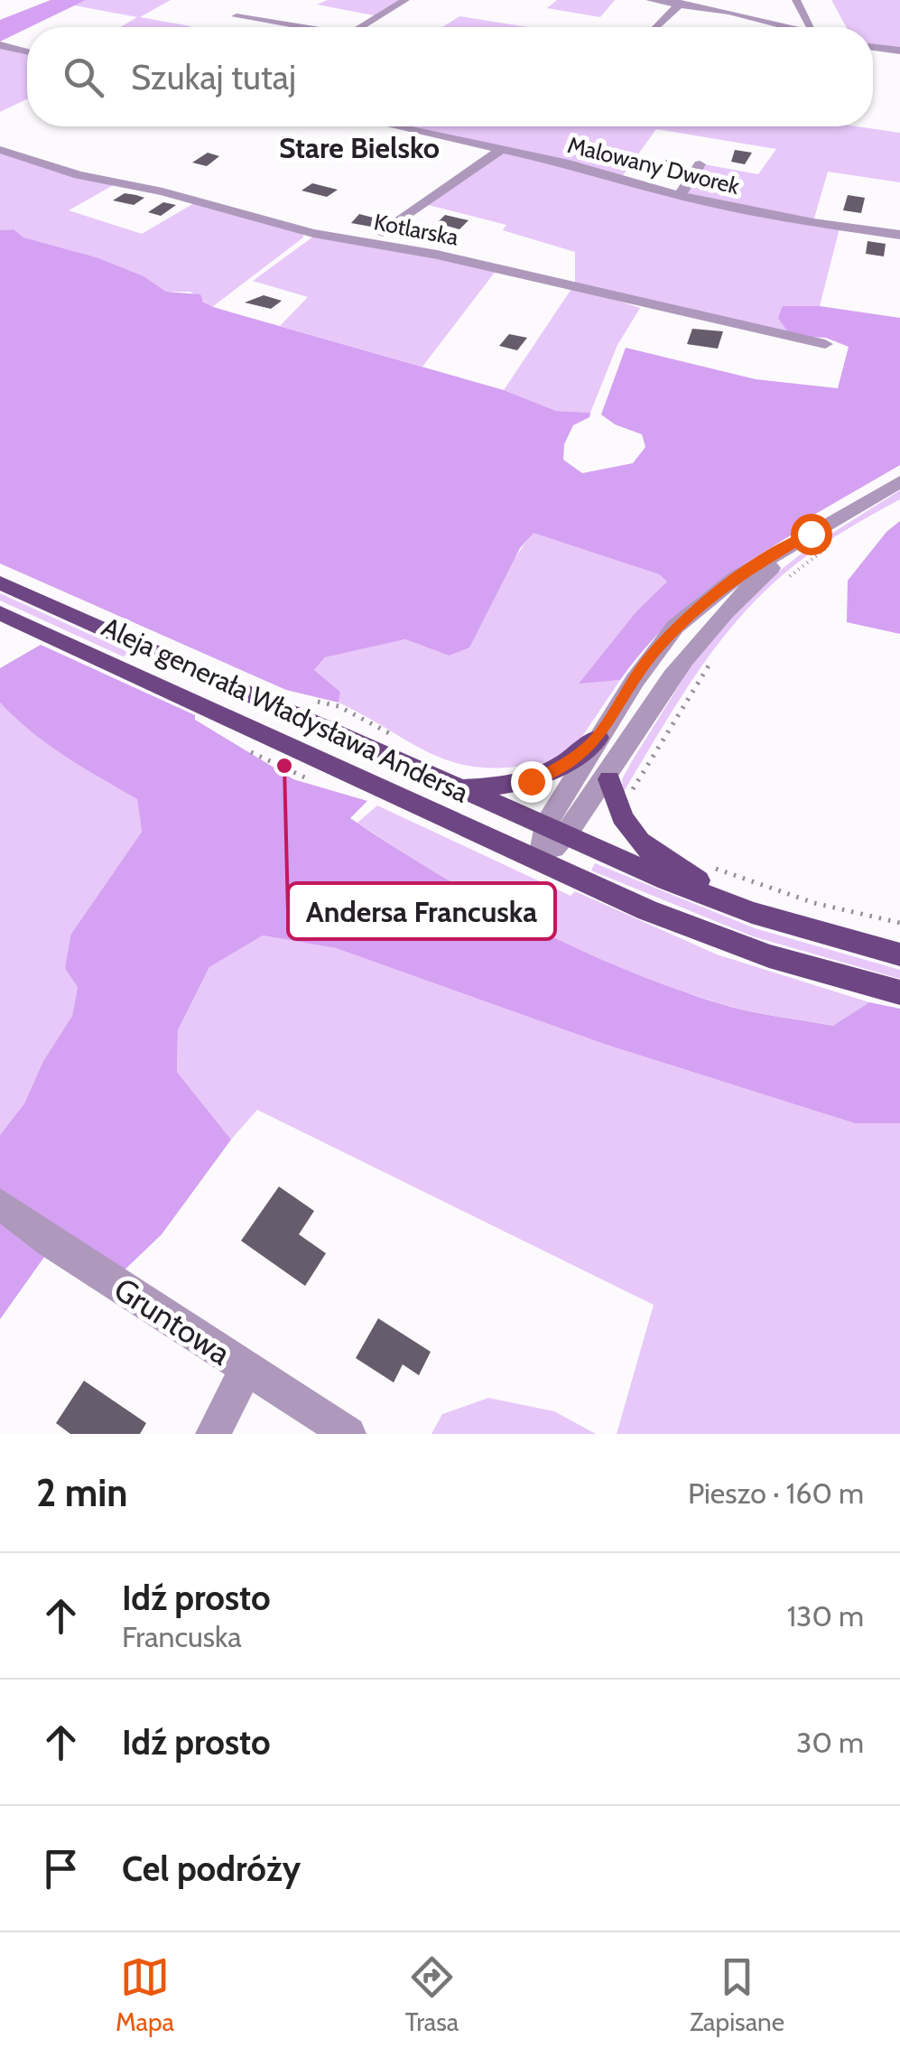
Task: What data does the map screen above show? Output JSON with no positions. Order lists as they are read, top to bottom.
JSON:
{
  "streets": {
    "main road": ["Aleja generała Władysława Andersa"],
    "street": ["Malowany Dworek", "Kotlarska", "Gruntowa"]
  },
  "districts": ["Stare Bielsko"],
  "places": ["Andersa Francuska"],
  "page": {
    "search": "Szukaj tutaj",
    "heading": ["2 min", "Pieszo · 160 m"],
    "list": [
      ["Idź prosto", "Francuska", "130 m"],
      ["Idź prosto", "30 m"],
      "Cel podróży"
    ],
    "nav": ["Mapa", "Trasa", "Zapisane"]
  }
}
